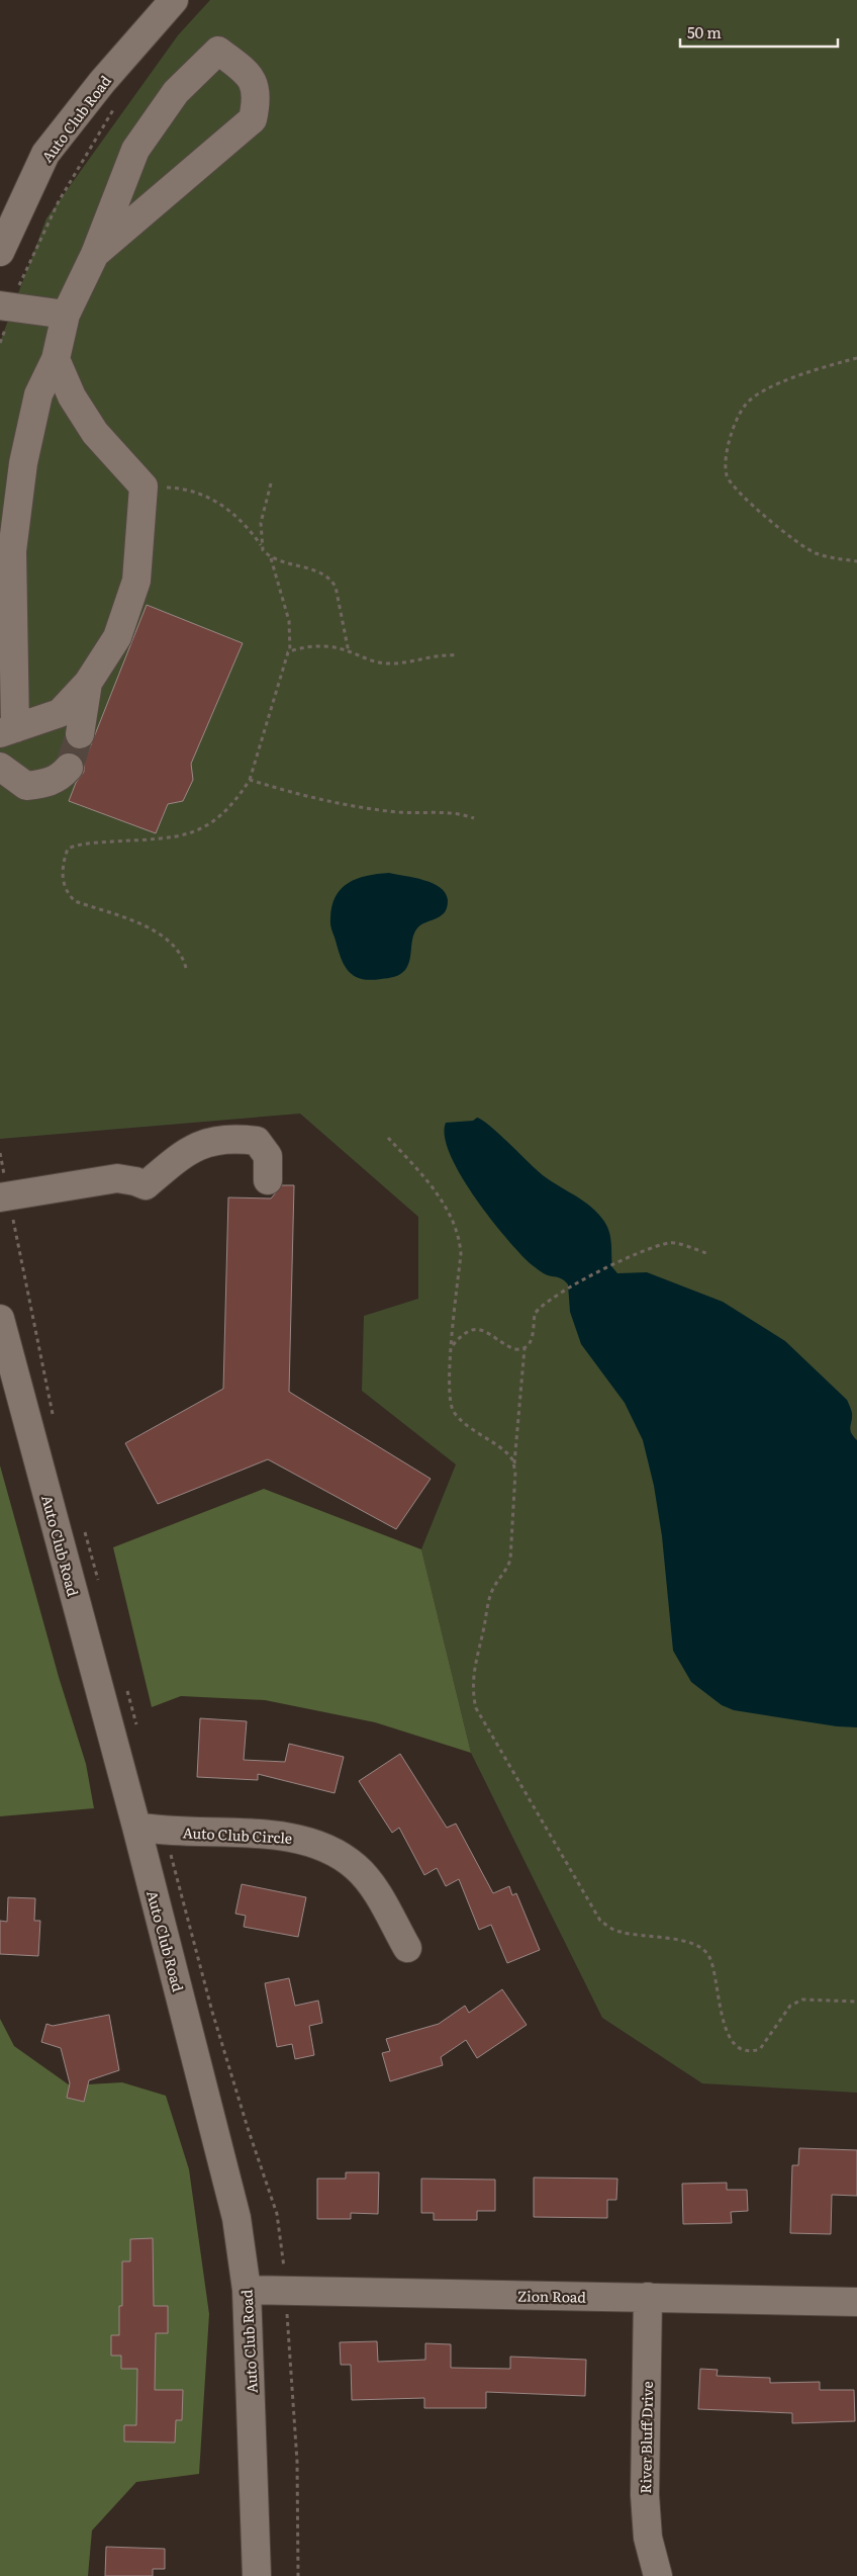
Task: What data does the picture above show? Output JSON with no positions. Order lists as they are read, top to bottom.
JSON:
{
  "streets": {
    "street": [
      "Auto Club Road",
      "Auto Club Circle",
      "Zion Road",
      "River Bluff Drive"
    ]
  },
  "crossings": [
    ["Auto Club Road", "Auto Club Circle"],
    ["Auto Club Road", "Zion Road"],
    ["Zion Road", "River Bluff Drive"]
  ],
  "scale_bar": "50 m"
}
